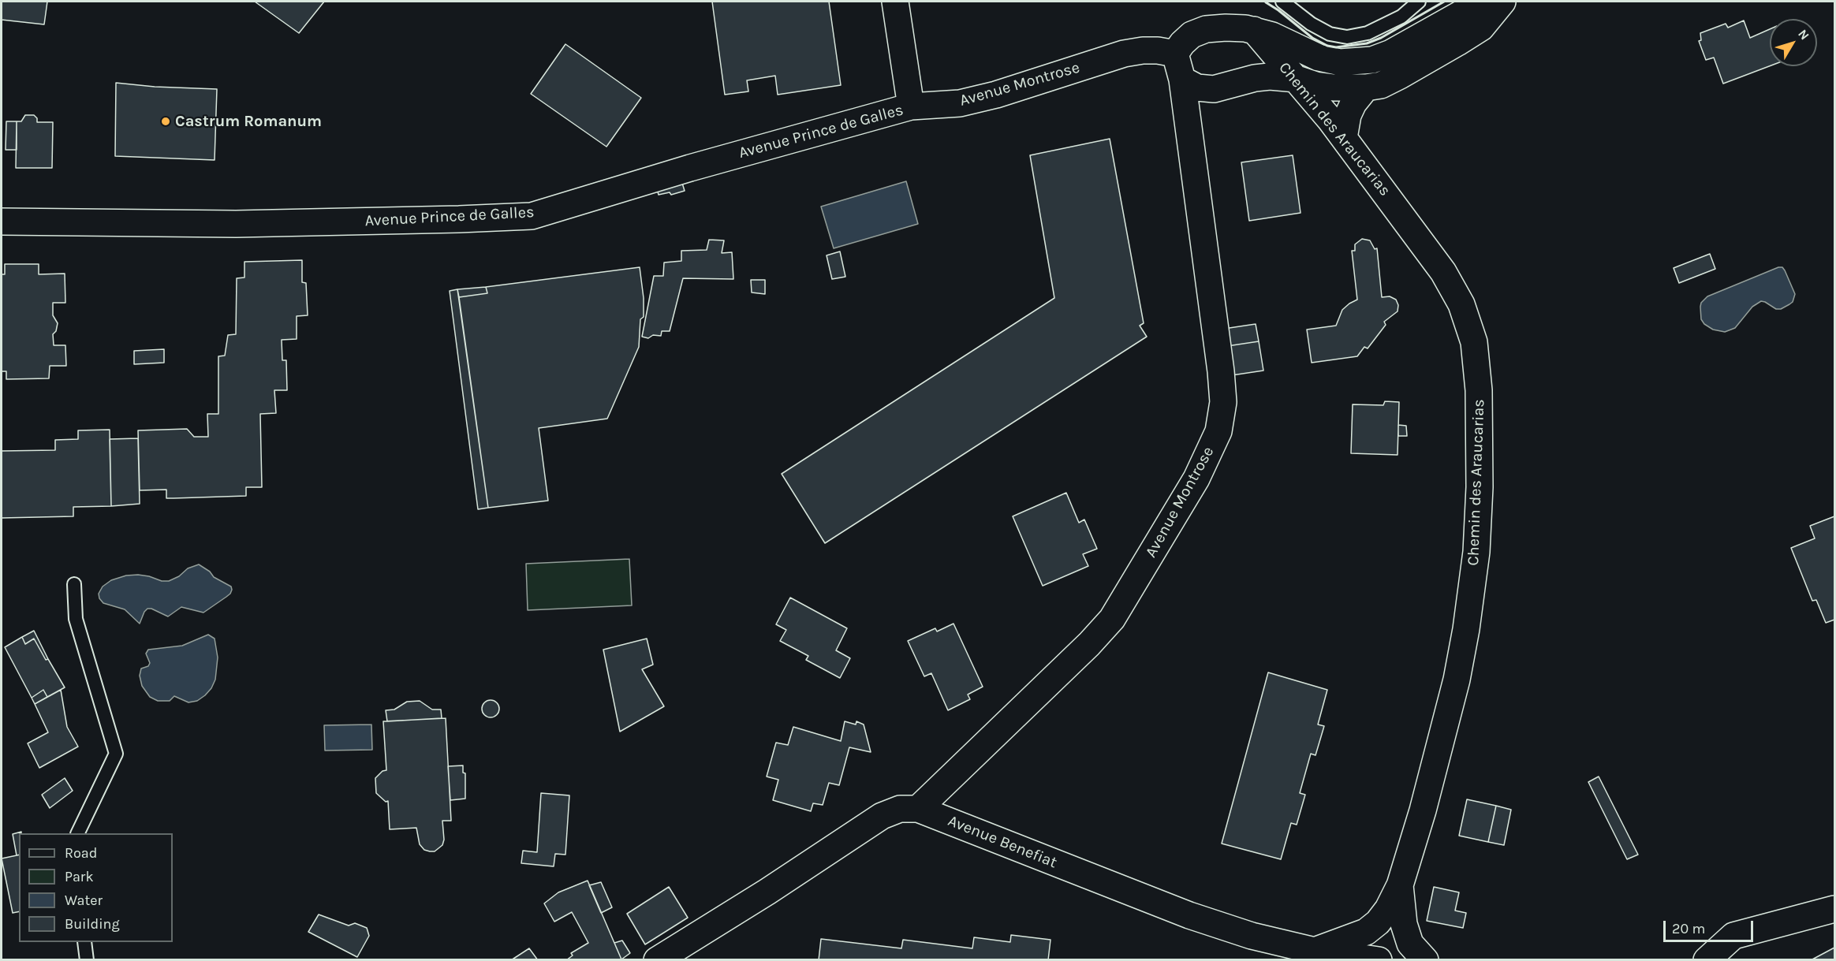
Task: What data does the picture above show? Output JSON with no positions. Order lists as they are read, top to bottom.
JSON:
{
  "streets": {
    "street": [
      "Avenue Montrose",
      "Chemin des Araucarias",
      "Avenue Prince de Galles",
      "Avenue Benefiat"
    ]
  },
  "crossings": [
    ["Avenue Montrose", "Avenue Prince de Galles"],
    ["Avenue Montrose", "Avenue Benefiat"],
    ["Chemin des Araucarias", "Avenue Benefiat"]
  ],
  "places": ["Castrum Romanum"],
  "legend": [
    "Road",
    "Park",
    "Water",
    "Building"
  ],
  "scale_bar": "20 m",
  "north": "top right"
}
